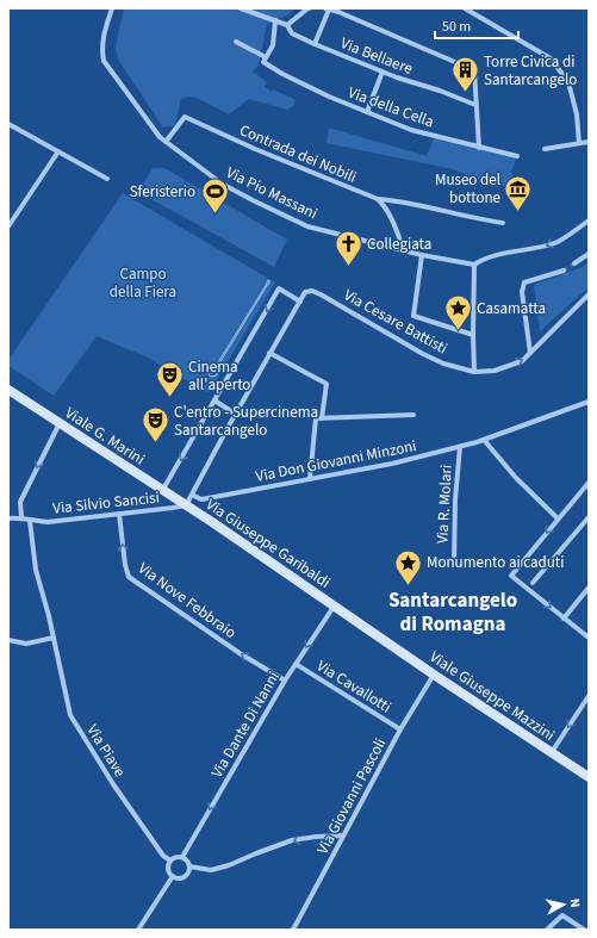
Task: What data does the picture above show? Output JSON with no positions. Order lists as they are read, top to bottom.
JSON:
{
  "streets": {
    "main road": ["Viale G. Marini", "Via Giuseppe Garibaldi", "Viale Giuseppe Mazzini"],
    "street": [
      "Via Bellaere",
      "Via della Cella",
      "Contrada dei Nobili",
      "Via Pio Massani",
      "Via Cesare Battisti",
      "Via Don Giovanni Minzoni",
      "Via Silvio Sancisi",
      "Via R. Molari",
      "Via Nove Febbraio",
      "Via Cavallotti",
      "Via Dante Di Nanni",
      "Via Piave",
      "Via Giovanni Pascoli"
    ]
  },
  "crossings": [
    ["Contrada dei Nobili", "Via Pio Massani"],
    ["Viale G. Marini", "Via Silvio Sancisi"],
    ["Viale G. Marini", "Via Giuseppe Garibaldi"],
    ["Via Don Giovanni Minzoni", "Via R. Molari"],
    ["Via Silvio Sancisi", "Via Giuseppe Garibaldi"],
    ["Via Silvio Sancisi", "Via Nove Febbraio"],
    ["Via Silvio Sancisi", "Via Piave"],
    ["Via Giuseppe Garibaldi", "Viale Giuseppe Mazzini"],
    ["Via Giuseppe Garibaldi", "Via Dante Di Nanni"],
    ["Via Nove Febbraio", "Via Dante Di Nanni"],
    ["Via Cavallotti", "Via Dante Di Nanni"],
    ["Via Cavallotti", "Via Giovanni Pascoli"],
    ["Viale Giuseppe Mazzini", "Via Dante Di Nanni"],
    ["Viale Giuseppe Mazzini", "Via Giovanni Pascoli"],
    ["Via Dante Di Nanni", "Via Piave"]
  ],
  "one_way": ["Via Nove Febbraio", "Via Dante Di Nanni"],
  "districts": ["Santarcangelo di Romagna"],
  "parks": ["Campo della Fiera"],
  "places": {
    "building": ["Torre Civica di Santarcangelo"],
    "museum": ["Museo del bottone"],
    "sports": ["Sferisterio"],
    "church": ["Collegiata"],
    "place": ["Casamatta", "Monumento ai caduti"],
    "theatre": ["Cinema all'aperto", "C'entro - Supercinema Santarcangelo"]
  },
  "scale_bar": "50 m",
  "north": "right"
}
